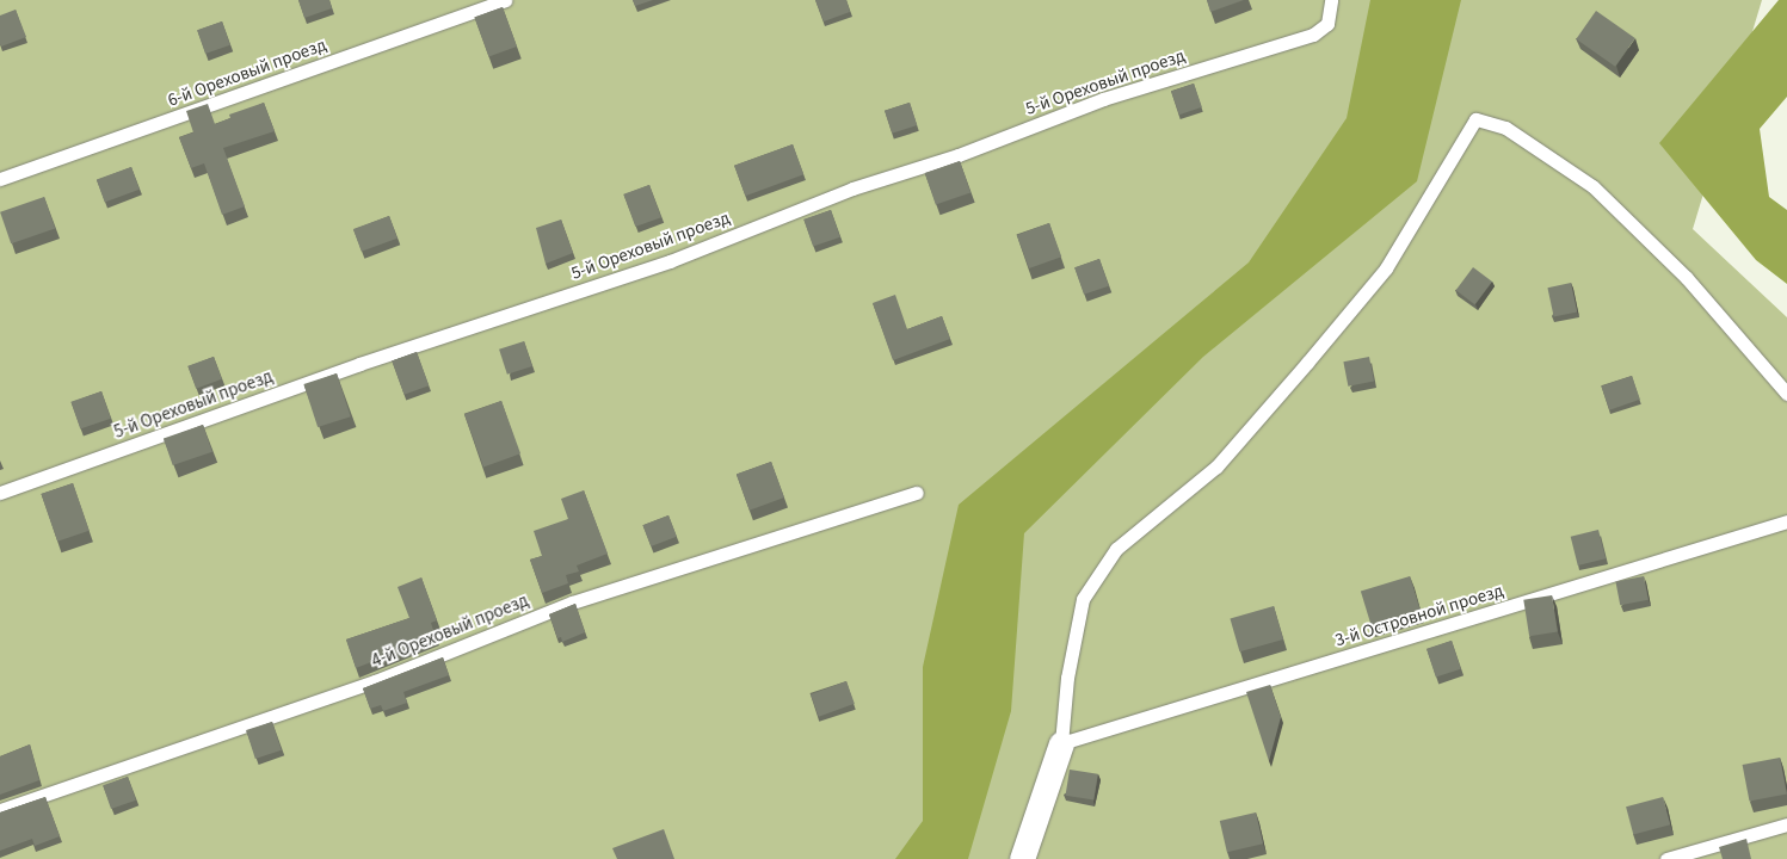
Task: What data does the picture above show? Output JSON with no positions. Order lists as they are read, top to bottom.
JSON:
{
  "streets": {
    "lane": [
      "6-й Ореховый проезд",
      "5-й Ореховый проезд",
      "3-й Островной проезд",
      "4-й Ореховый проезд"
    ]
  }
}
